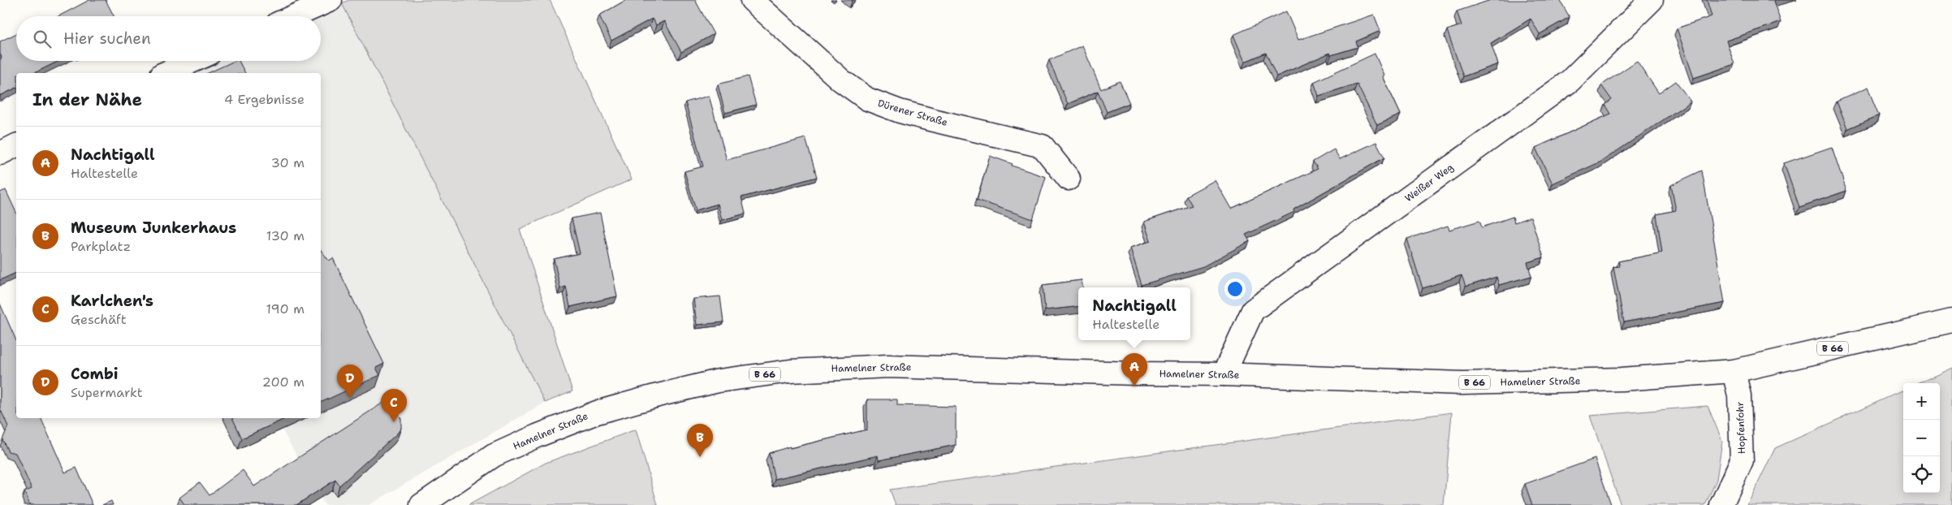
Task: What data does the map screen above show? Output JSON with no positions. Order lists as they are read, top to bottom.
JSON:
{
  "streets": {
    "main road": [
      "Dürener Straße",
      "Weißer Weg",
      "B 66",
      "Hamelner Straße",
      "Hopfenfohr"
    ]
  },
  "crossings": [
    ["Weißer Weg", "Hamelner Straße"],
    ["Hamelner Straße", "Hopfenfohr"]
  ],
  "page": {
    "search": "Hier suchen",
    "heading": ["In der Nähe", "4 Ergebnisse"],
    "list": [
      {
        "mark": "A",
        "name": "Nachtigall",
        "note": "Haltestelle",
        "value": "30 m"
      },
      {
        "mark": "B",
        "name": "Museum Junkerhaus",
        "note": "Parkplatz",
        "value": "130 m"
      },
      {
        "mark": "C",
        "name": "Karlchen's",
        "note": "Geschäft",
        "value": "190 m"
      },
      {
        "mark": "D",
        "name": "Combi",
        "note": "Supermarkt",
        "value": "200 m"
      }
    ],
    "popup": ["Nachtigall", "Haltestelle"],
    "pins": [
      "A",
      "D",
      "C",
      "B"
    ],
    "map_buttons": ["+", "−"]
  }
}
